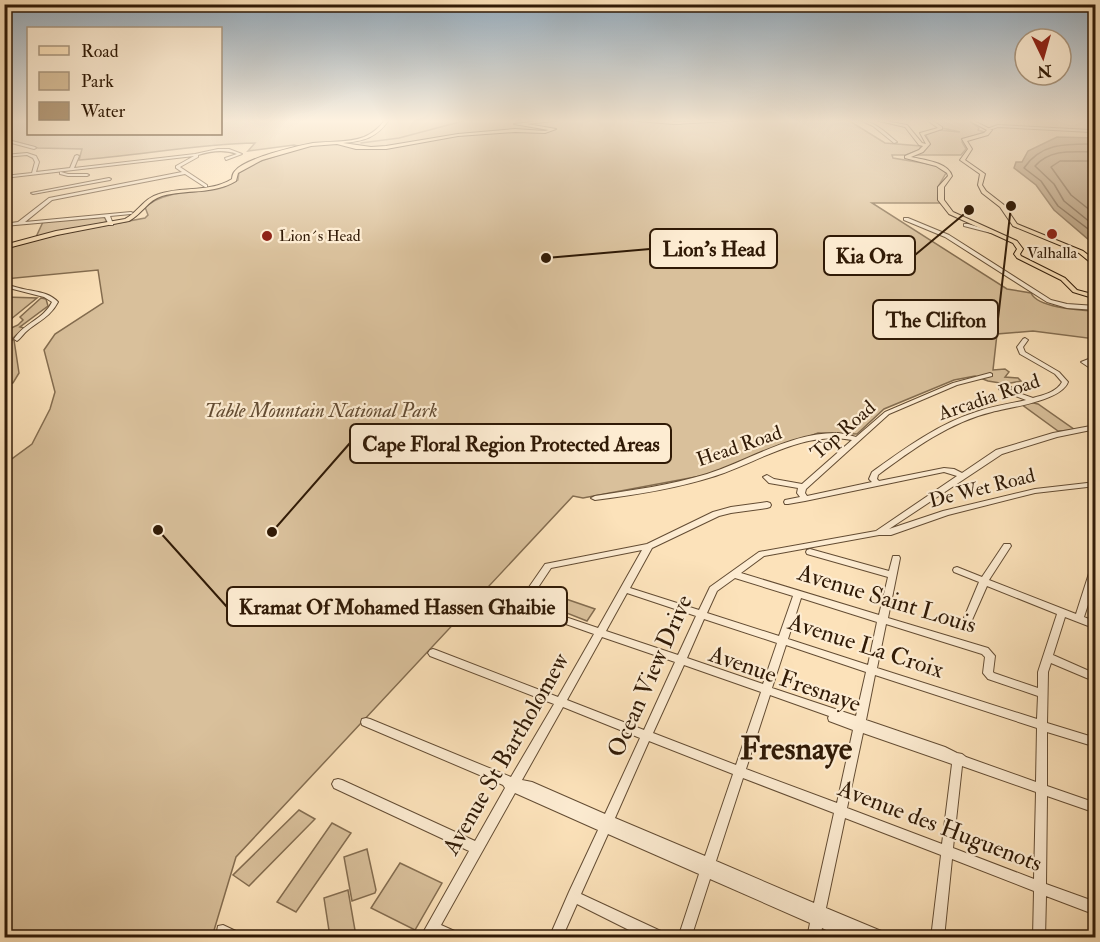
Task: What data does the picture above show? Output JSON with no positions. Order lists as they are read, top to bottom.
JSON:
{
  "streets": {
    "street": [
      "Arcadia Road",
      "Top Road",
      "Head Road",
      "De Wet Road",
      "Avenue Saint Louis",
      "Avenue La Croix",
      "Ocean View Drive",
      "Avenue Fresnaye",
      "Avenue St Bartholomew",
      "Avenue des Huguenots"
    ]
  },
  "crossings": [
    ["Top Road", "Head Road"],
    ["De Wet Road", "Ocean View Drive"],
    ["Avenue Saint Louis", "Ocean View Drive"],
    ["Avenue La Croix", "Ocean View Drive"],
    ["Avenue La Croix", "Avenue St Bartholomew"],
    ["Ocean View Drive", "Avenue Fresnaye"],
    ["Ocean View Drive", "Avenue des Huguenots"],
    ["Avenue Fresnaye", "Avenue St Bartholomew"],
    ["Avenue St Bartholomew", "Avenue des Huguenots"]
  ],
  "districts": ["Fresnaye"],
  "parks": ["Table Mountain National Park"],
  "places": [
    "The Clifton",
    "Kia Ora",
    "Valhalla",
    "Lion´s Head",
    "Lion's Head",
    "Kramat Of Mohamed Hassen Ghaibie",
    "Cape Floral Region Protected Areas"
  ],
  "legend": ["Road", "Park", "Water"],
  "north": "bottom"
}
